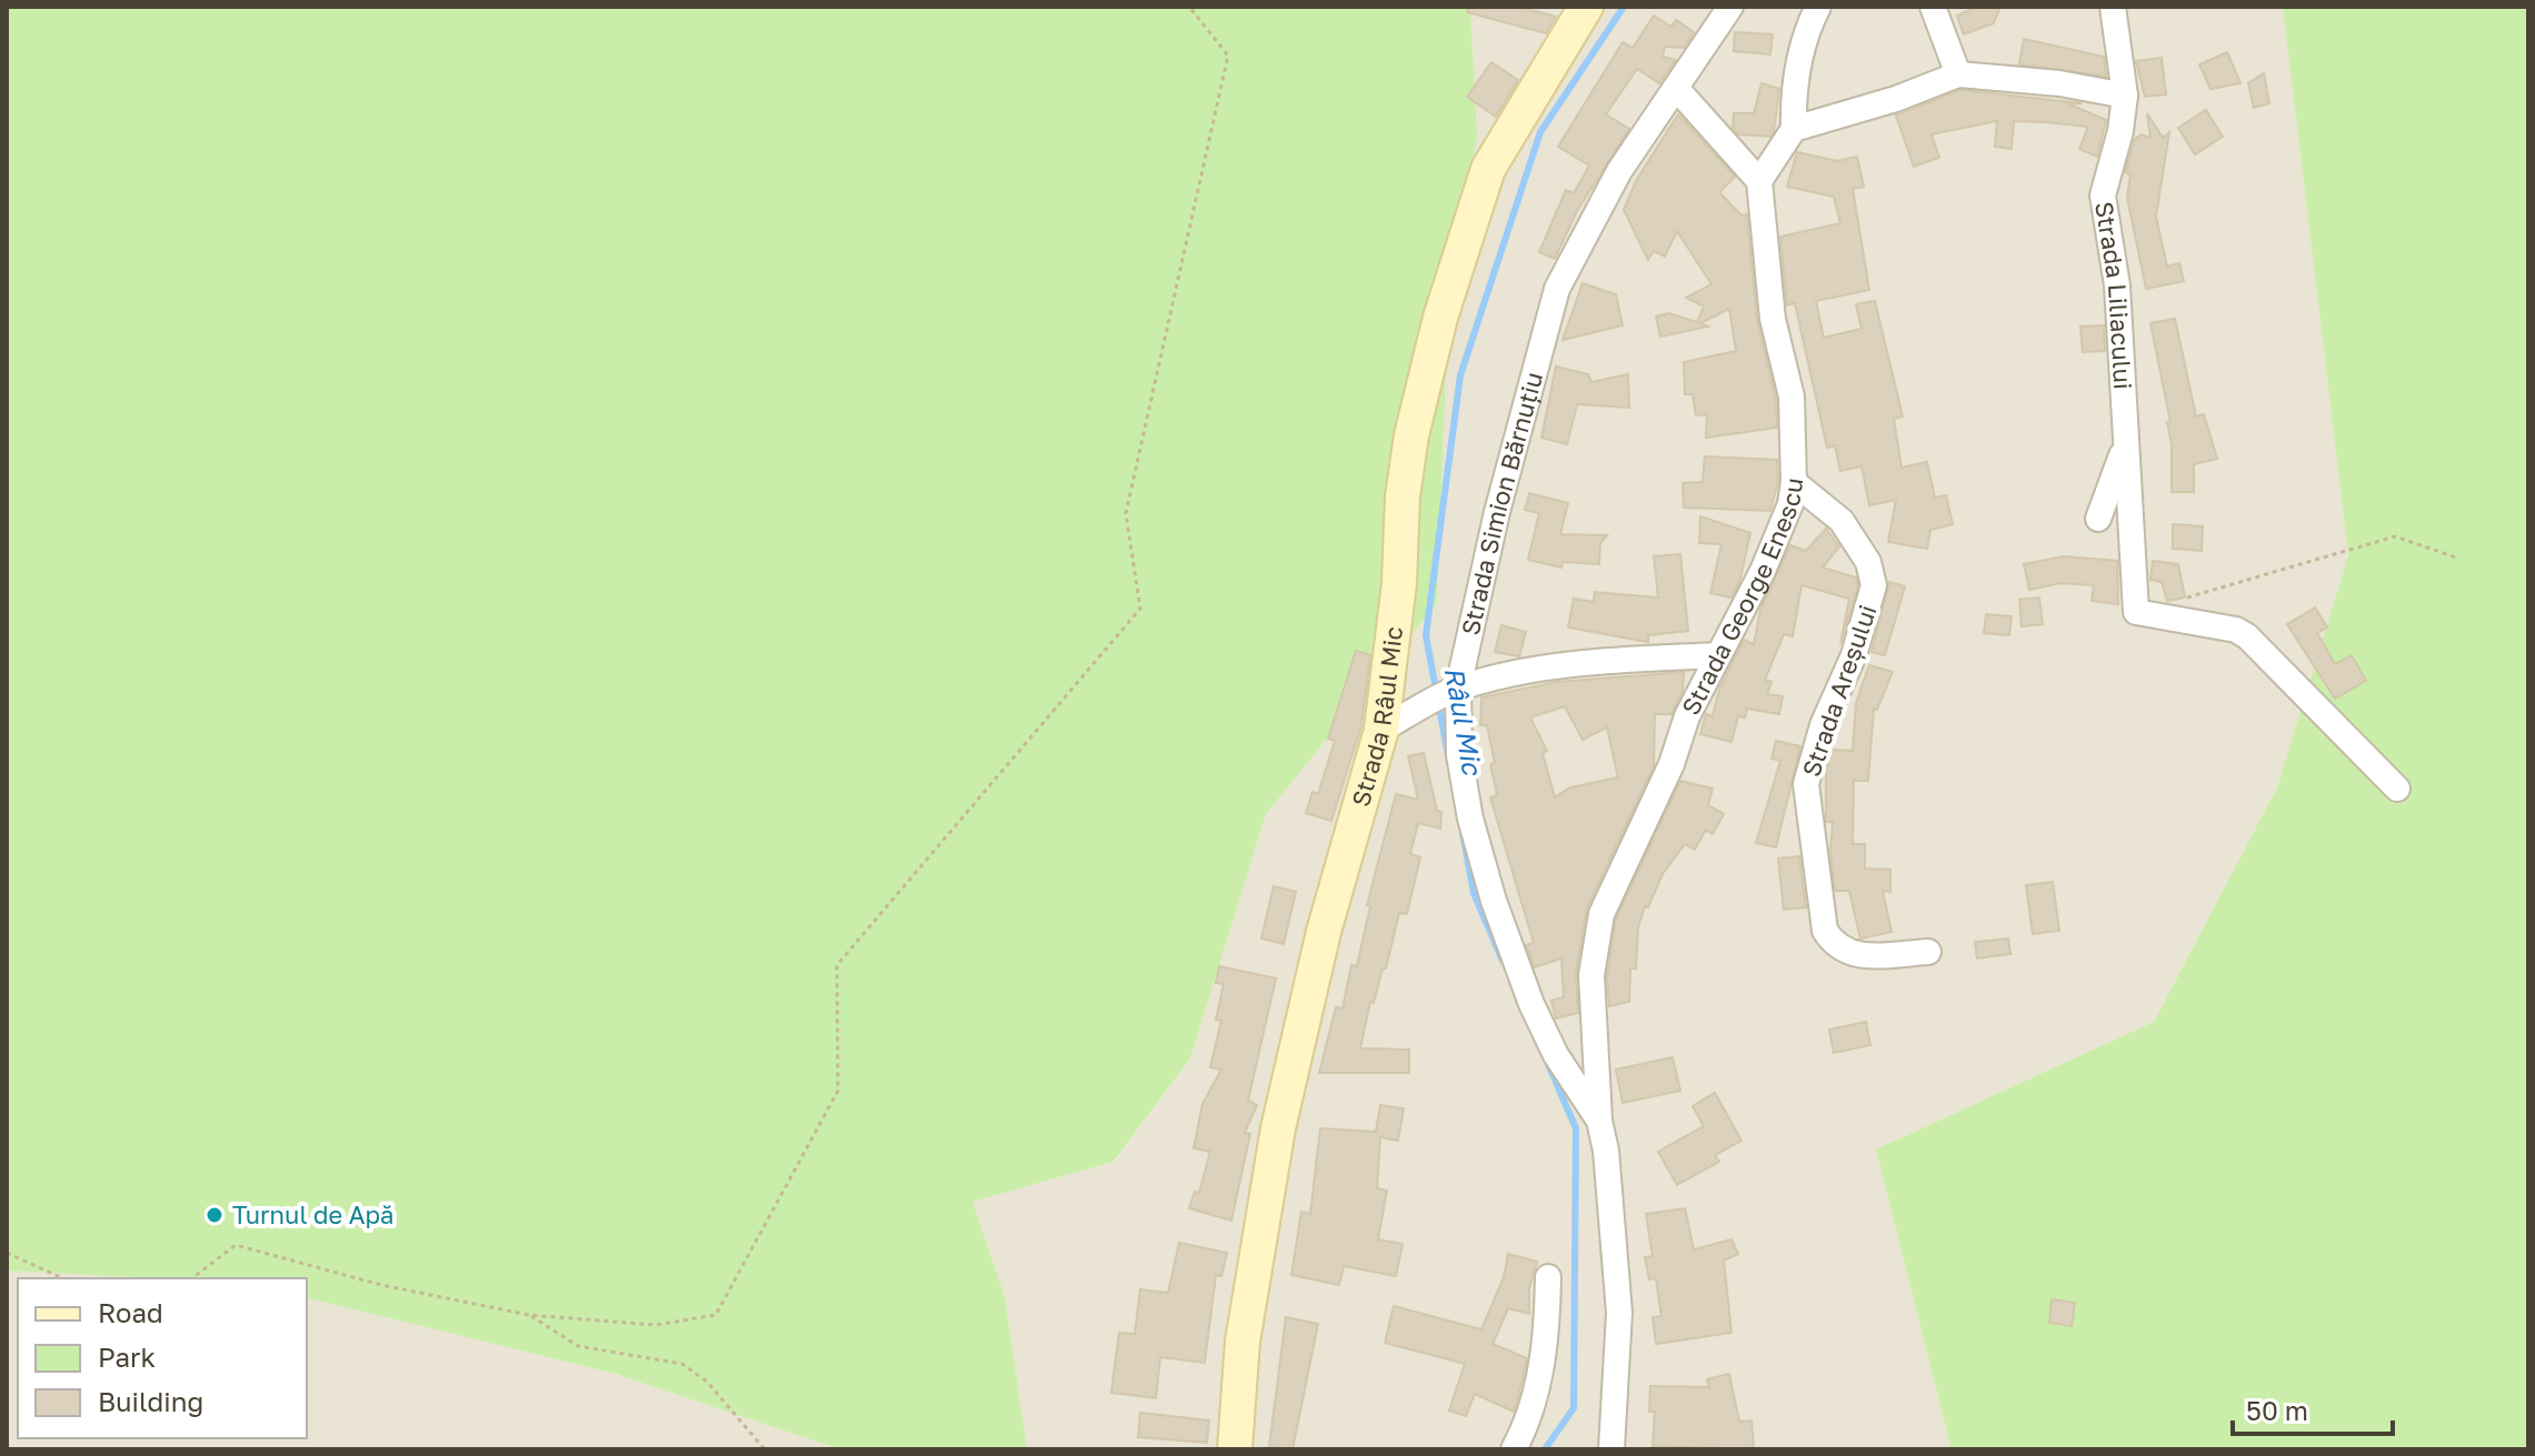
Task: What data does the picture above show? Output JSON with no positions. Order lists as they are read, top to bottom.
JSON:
{
  "streets": {
    "street": [
      "Strada Liliacului",
      "Strada Simion Bărnuțiu",
      "Strada George Enescu",
      "Strada Areșului",
      "Strada Râul Mic"
    ]
  },
  "crossings": [
    ["Strada Simion Bărnuțiu", "Strada George Enescu"],
    ["Strada George Enescu", "Strada Areșului"]
  ],
  "water": ["Râul Mic"],
  "places": ["Turnul de Apă"],
  "legend": ["Road", "Park", "Building"],
  "scale_bar": "50 m"
}
